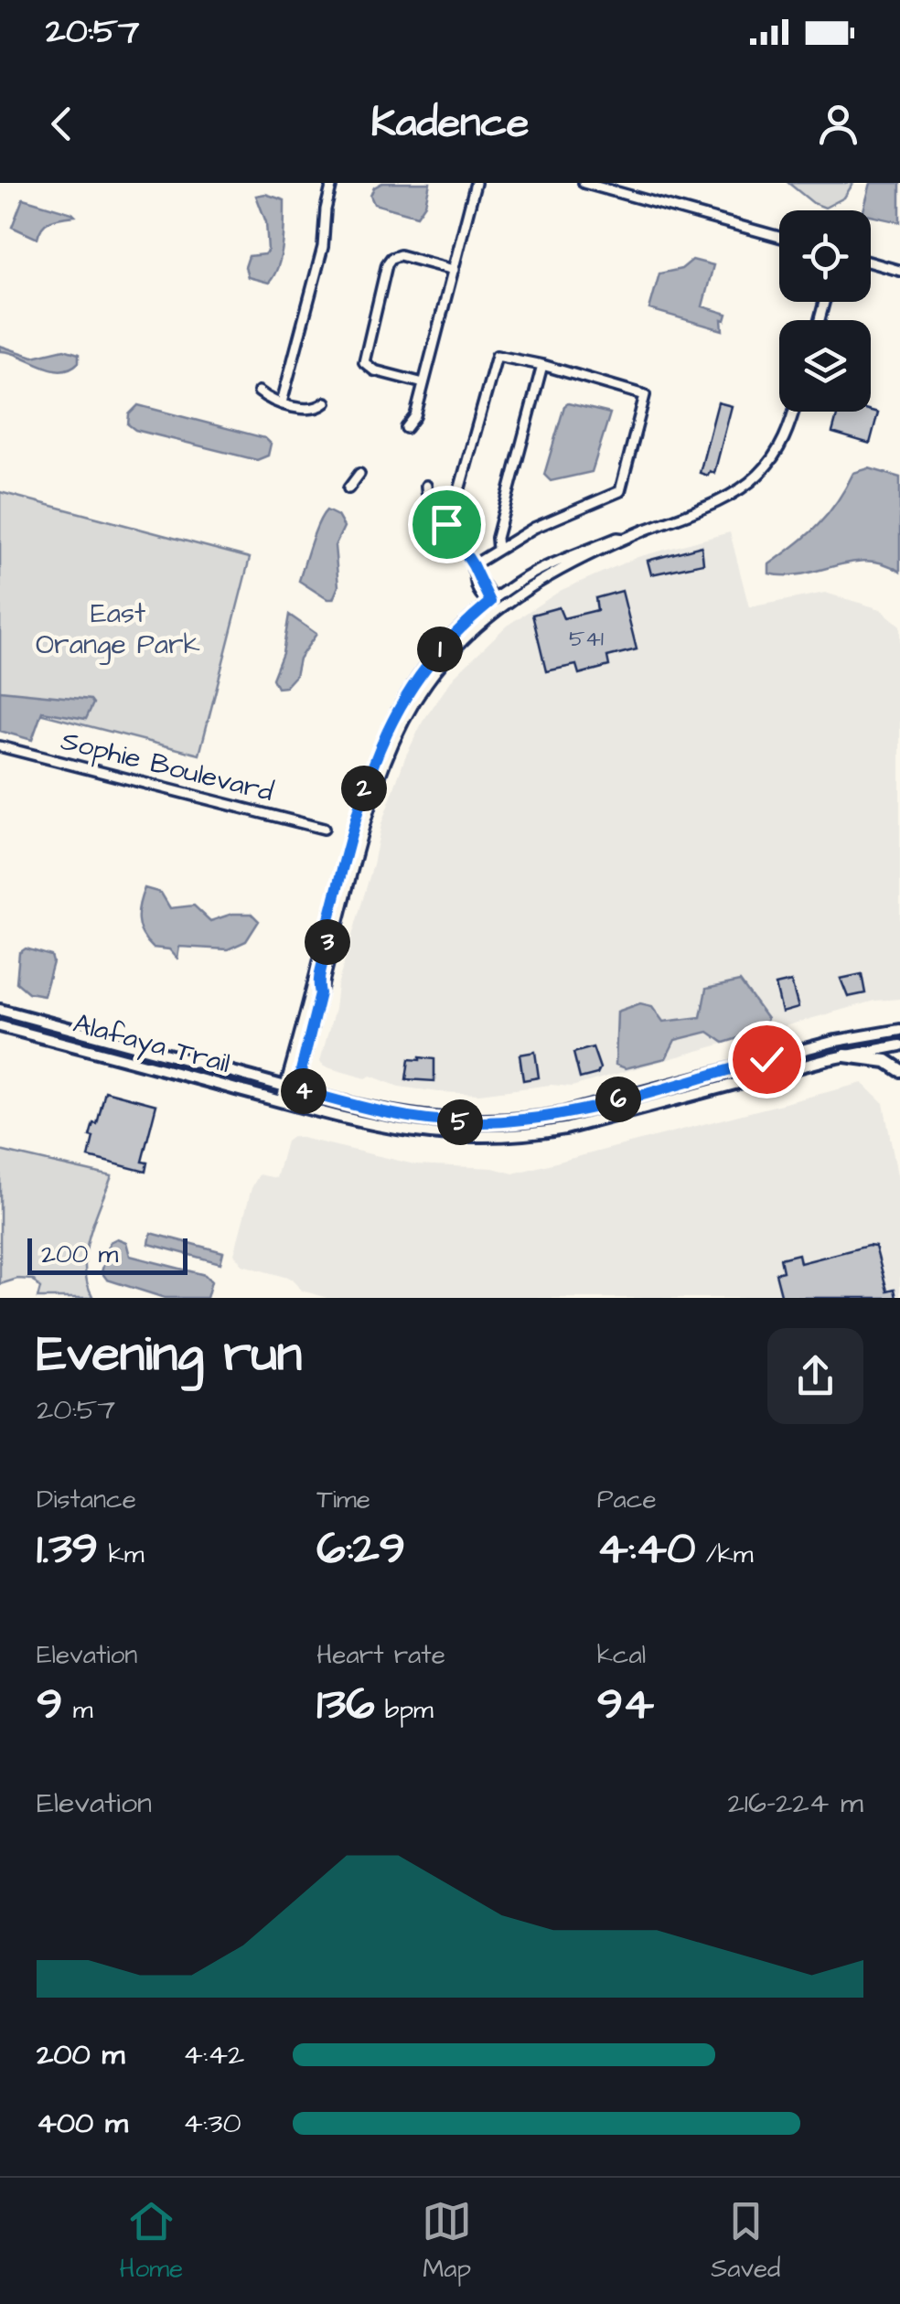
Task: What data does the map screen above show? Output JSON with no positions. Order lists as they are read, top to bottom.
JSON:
{
  "streets": {
    "main road": ["Alafaya Trail"],
    "street": ["Sophie Boulevard"]
  },
  "parks": ["East Orange Park"],
  "house_numbers": ["541"],
  "scale_bar": "200 m",
  "page": {
    "status": "20:57",
    "header": "Kadence",
    "pins": [
      "1",
      "2",
      "3",
      "4",
      "6",
      "5"
    ],
    "scale": "200 m",
    "heading": ["Evening run", "20:57"],
    "stats": [
      ["Distance", "1.39 km"],
      ["Time", "6:29"],
      ["Pace", "4:40 /km"],
      ["Elevation", "9 m"],
      ["Heart rate", "136 bpm"],
      ["kcal", "94"]
    ],
    "chart": ["Elevation", "216–224 m"],
    "list": [
      {
        "name": "200 m",
        "note": "4:42"
      },
      {
        "name": "400 m",
        "note": "4:30"
      }
    ],
    "tabs": ["Home", "Map", "Saved"]
  }
}
